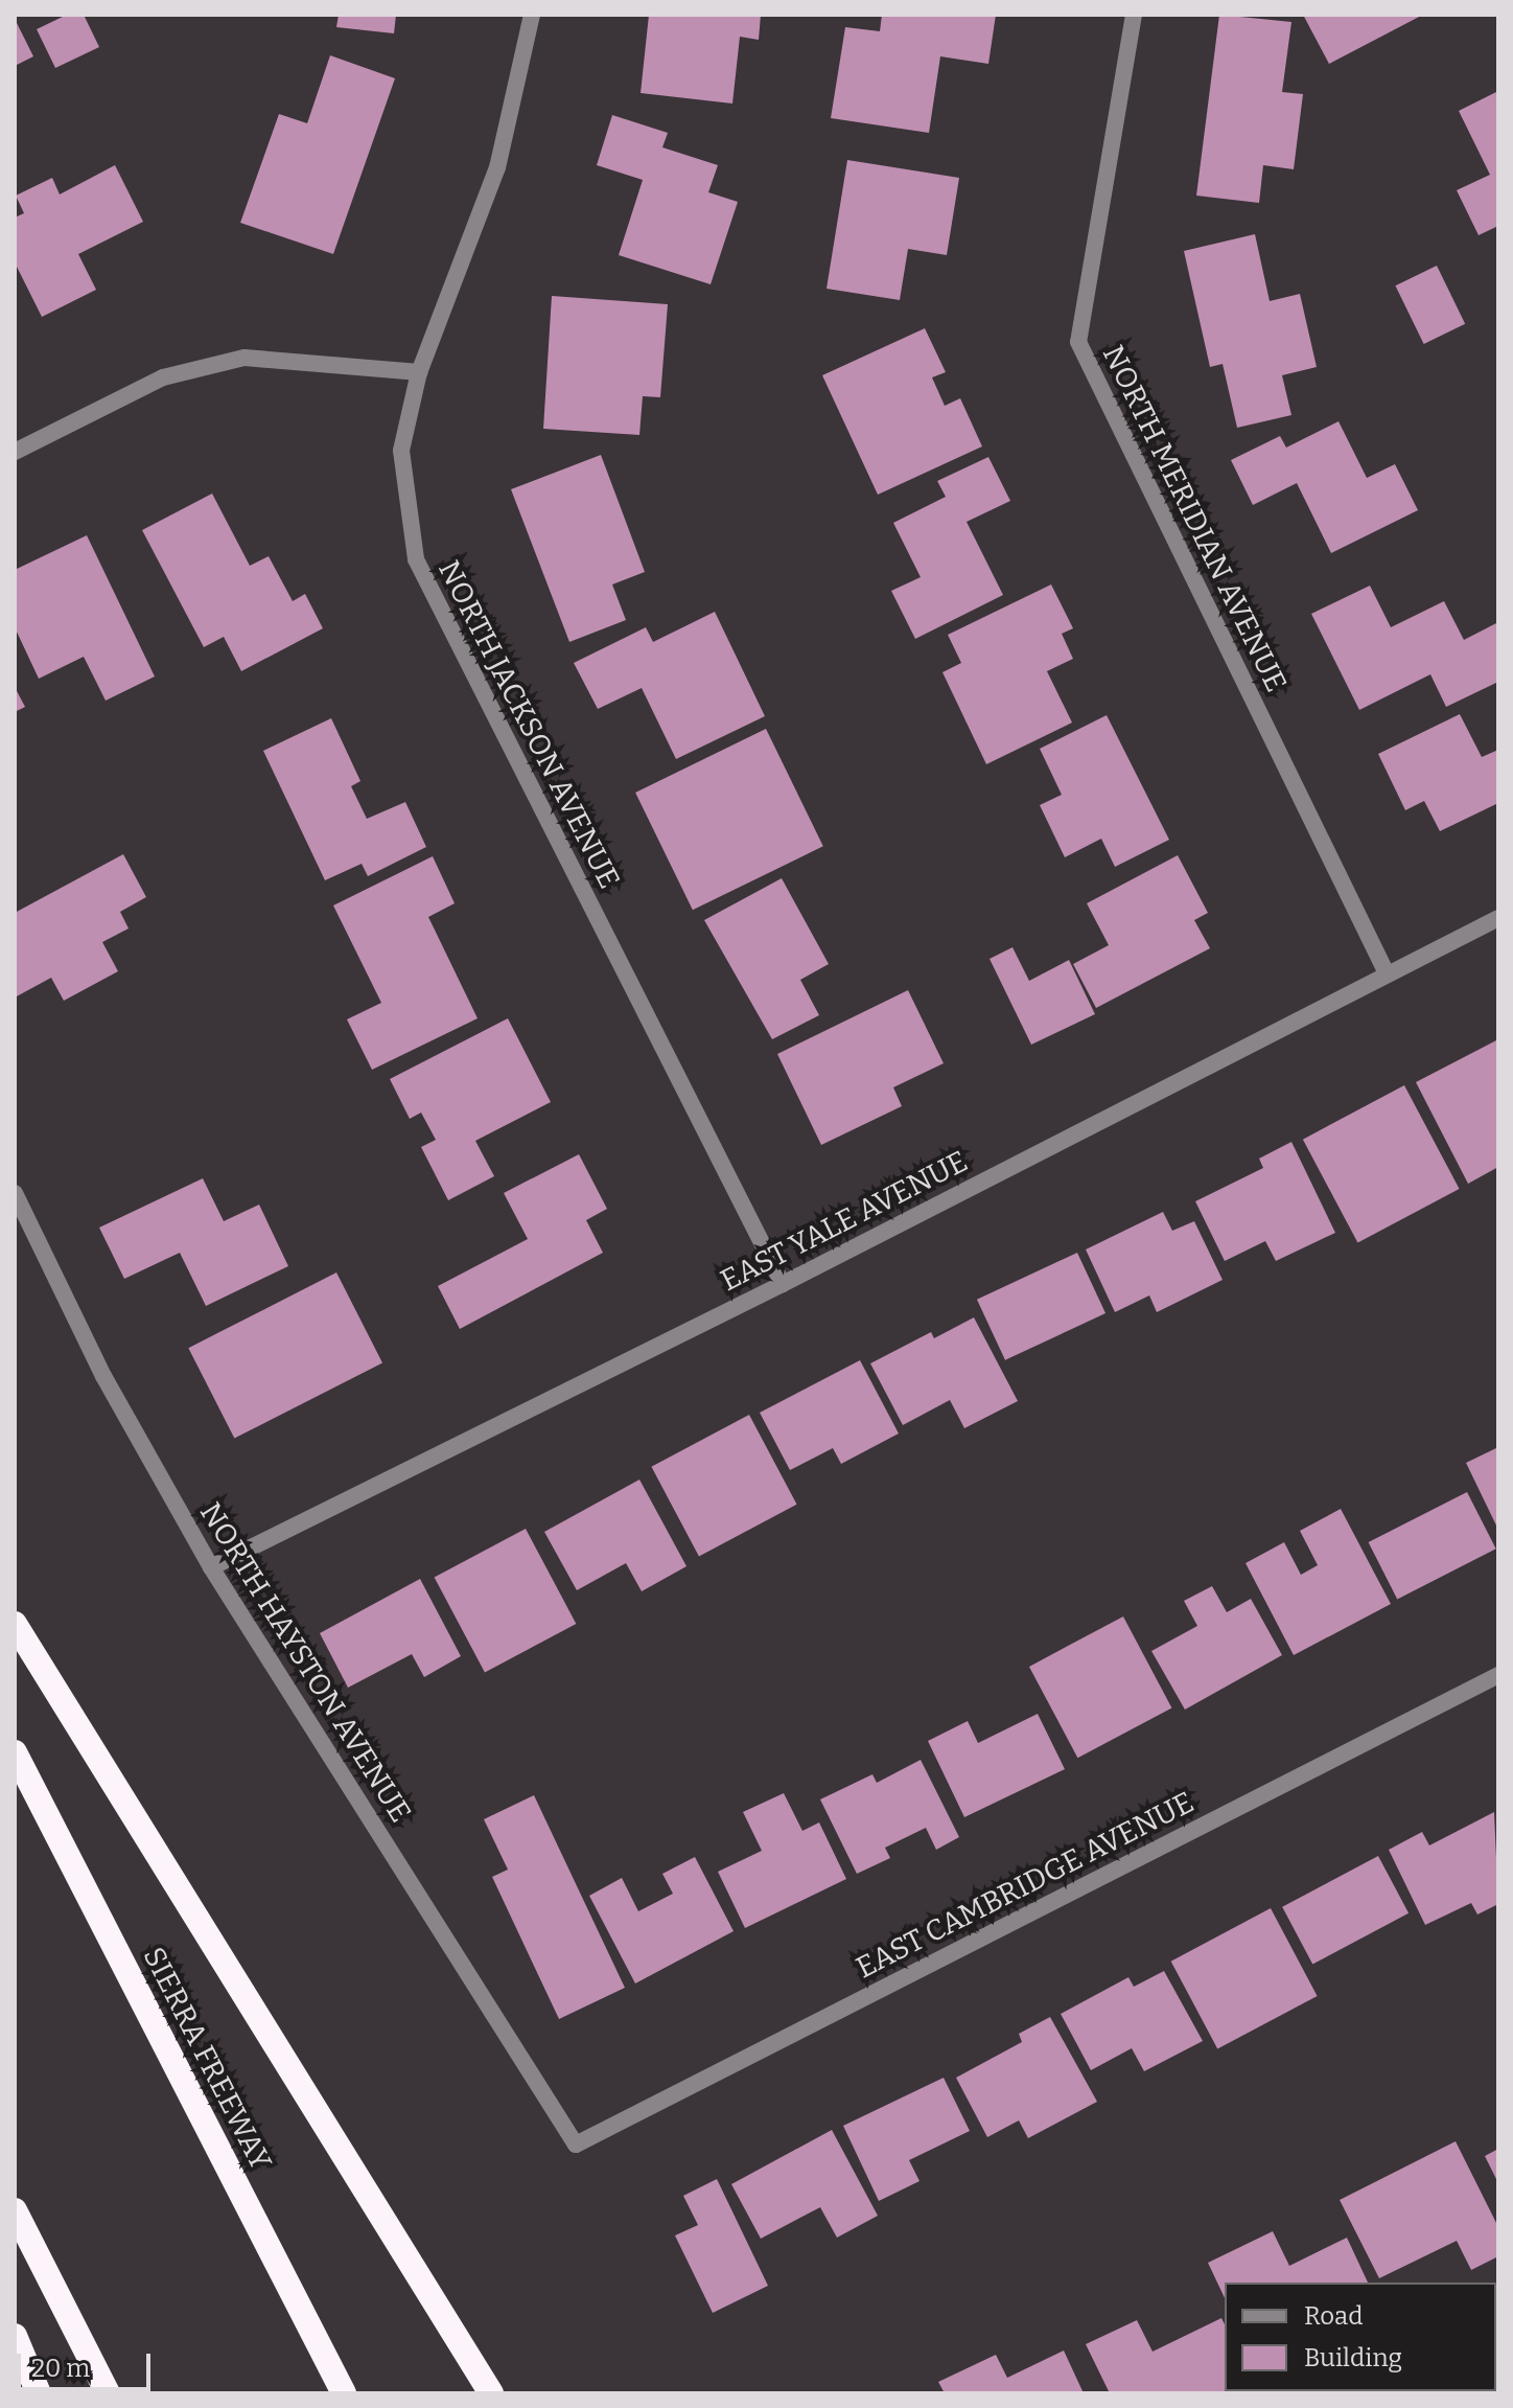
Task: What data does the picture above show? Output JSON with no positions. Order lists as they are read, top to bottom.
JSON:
{
  "streets": {
    "highway": ["SIERRA FREEWAY"],
    "street": [
      "NORTH MERIDIAN AVENUE",
      "NORTH JACKSON AVENUE",
      "EAST YALE AVENUE",
      "NORTH HAYSTON AVENUE",
      "EAST CAMBRIDGE AVENUE"
    ]
  },
  "crossings": [
    ["NORTH MERIDIAN AVENUE", "EAST YALE AVENUE"],
    ["NORTH JACKSON AVENUE", "EAST YALE AVENUE"],
    ["EAST YALE AVENUE", "NORTH HAYSTON AVENUE"],
    ["NORTH HAYSTON AVENUE", "EAST CAMBRIDGE AVENUE"]
  ],
  "legend": ["Road", "Building"],
  "scale_bar": "20 m"
}
